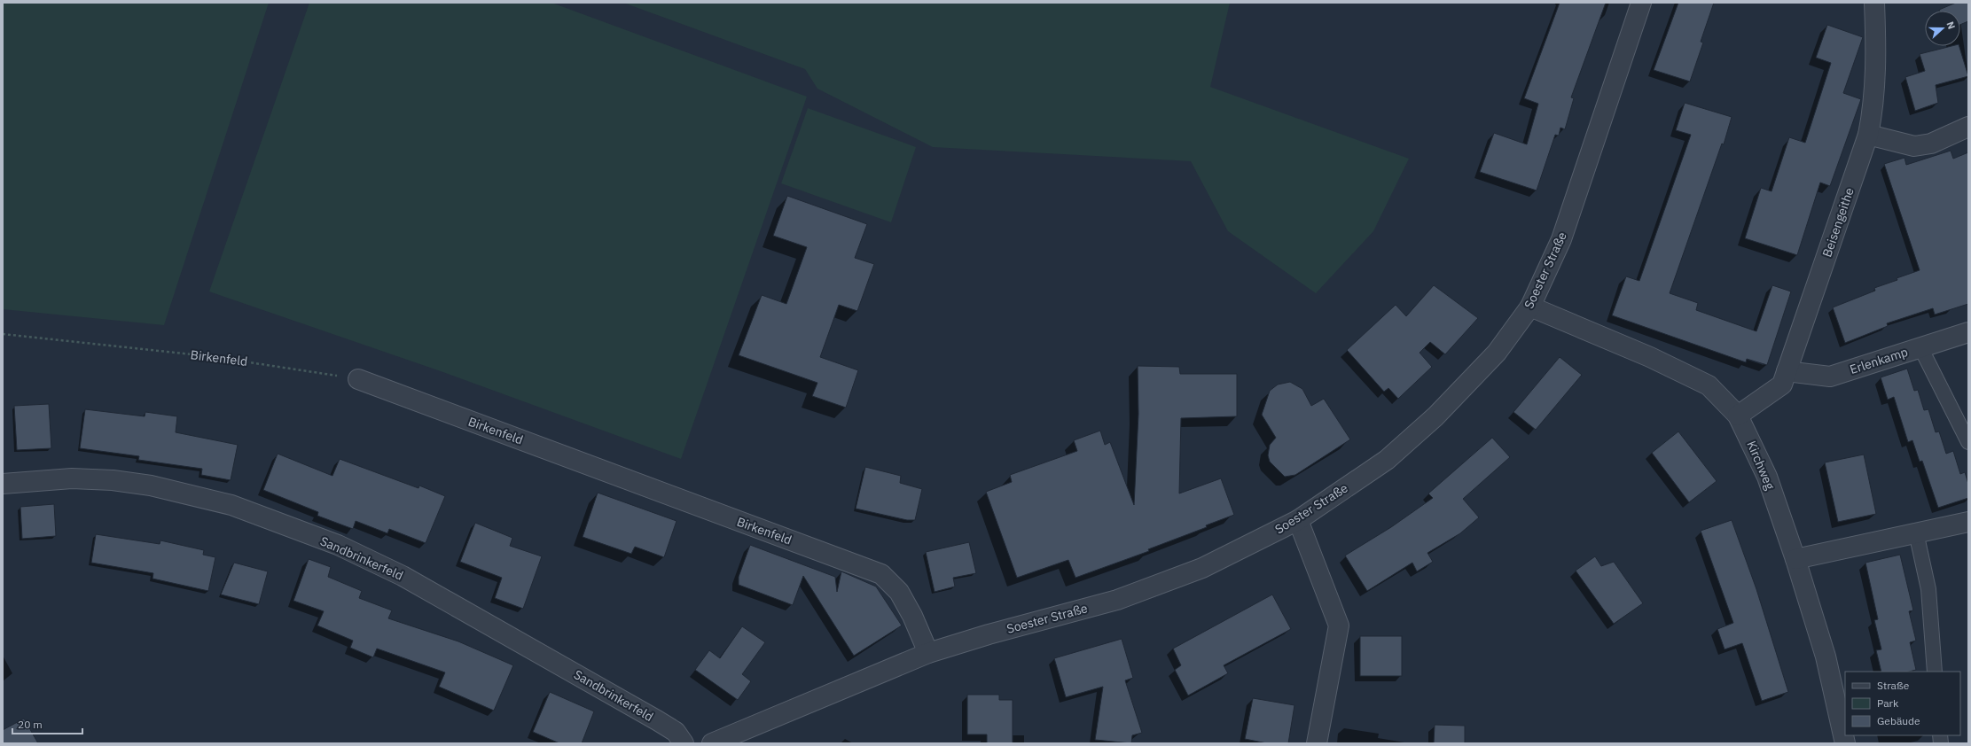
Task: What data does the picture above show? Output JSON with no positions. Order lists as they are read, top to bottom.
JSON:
{
  "streets": {
    "street": [
      "Beisengeithe",
      "Soester Straße",
      "Birkenfeld",
      "Erlenkamp",
      "Kirchweg",
      "Sandbrinkerfeld"
    ]
  },
  "crossings": [
    ["Beisengeithe", "Erlenkamp"],
    ["Beisengeithe", "Kirchweg"],
    ["Soester Straße", "Birkenfeld"],
    ["Soester Straße", "Kirchweg"]
  ],
  "legend": ["Straße", "Park", "Gebäude"],
  "scale_bar": "20 m",
  "north": "right"
}
